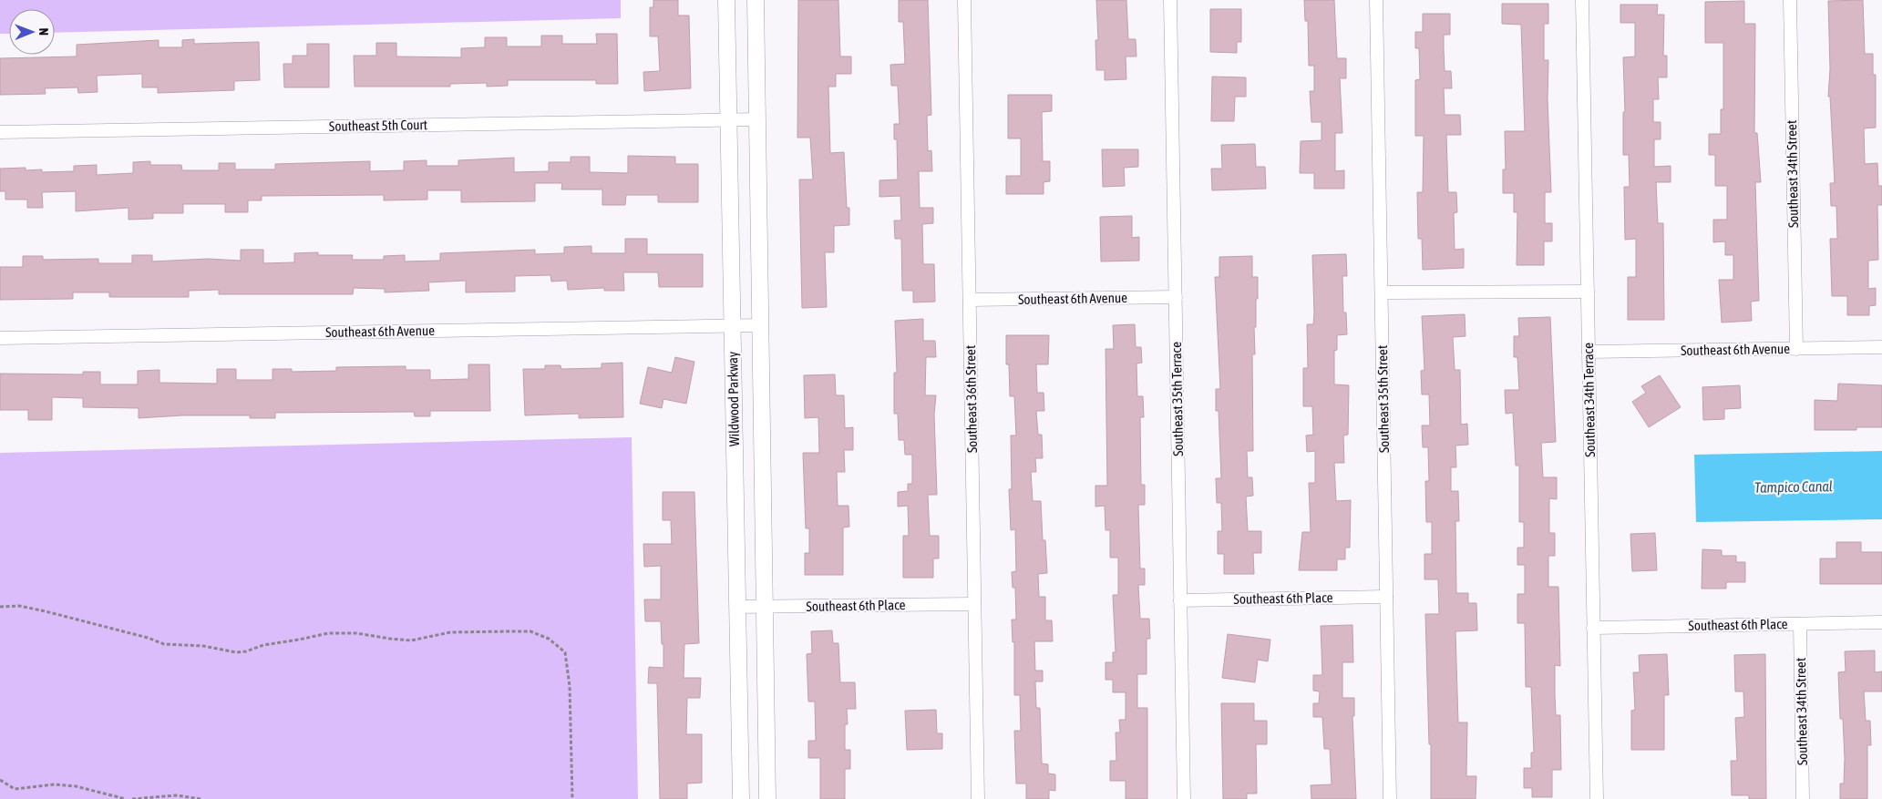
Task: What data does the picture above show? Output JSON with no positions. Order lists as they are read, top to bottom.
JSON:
{
  "streets": {
    "street": [
      "Southeast 5th Court",
      "Southeast 34th Street",
      "Southeast 6th Avenue",
      "Wildwood Parkway",
      "Southeast 36th Street",
      "Southeast 35th Terrace",
      "Southeast 35th Street",
      "Southeast 34th Terrace",
      "Southeast 6th Place"
    ]
  },
  "crossings": [
    ["Southeast 5th Court", "Wildwood Parkway"],
    ["Southeast 34th Street", "Southeast 6th Avenue"],
    ["Southeast 34th Street", "Southeast 6th Place"],
    ["Southeast 6th Avenue", "Wildwood Parkway"],
    ["Southeast 6th Avenue", "Southeast 36th Street"],
    ["Southeast 6th Avenue", "Southeast 35th Terrace"],
    ["Southeast 6th Avenue", "Southeast 34th Terrace"],
    ["Wildwood Parkway", "Southeast 6th Place"],
    ["Southeast 36th Street", "Southeast 6th Place"],
    ["Southeast 35th Terrace", "Southeast 6th Place"],
    ["Southeast 35th Street", "Southeast 6th Place"],
    ["Southeast 34th Terrace", "Southeast 6th Place"]
  ],
  "water": ["Tampico Canal"],
  "north": "right"
}
